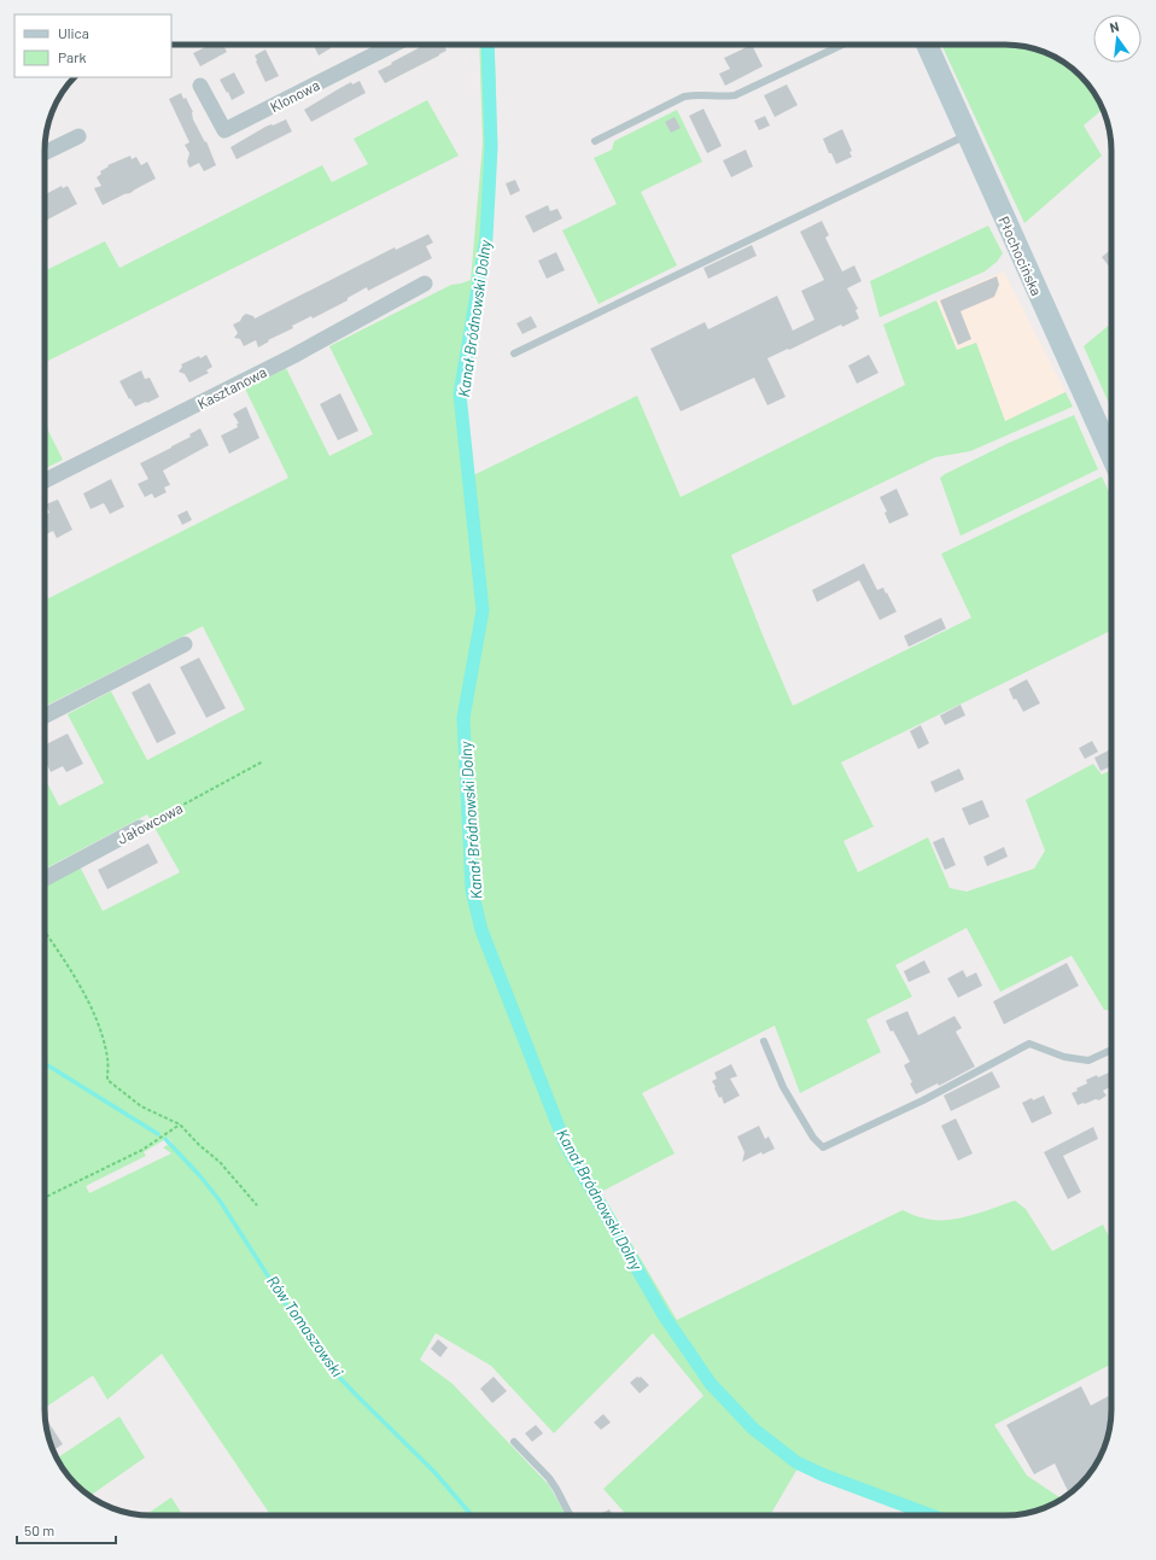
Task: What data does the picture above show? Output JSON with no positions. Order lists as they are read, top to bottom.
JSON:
{
  "streets": {
    "main road": ["Płochocińska"],
    "street": ["Klonowa", "Kasztanowa", "Jałowcowa"]
  },
  "water": ["Kanał Bródnowski Dolny", "Rów Tomaszowski"],
  "legend": ["Ulica", "Park"],
  "scale_bar": "50 m",
  "north": "top"
}
